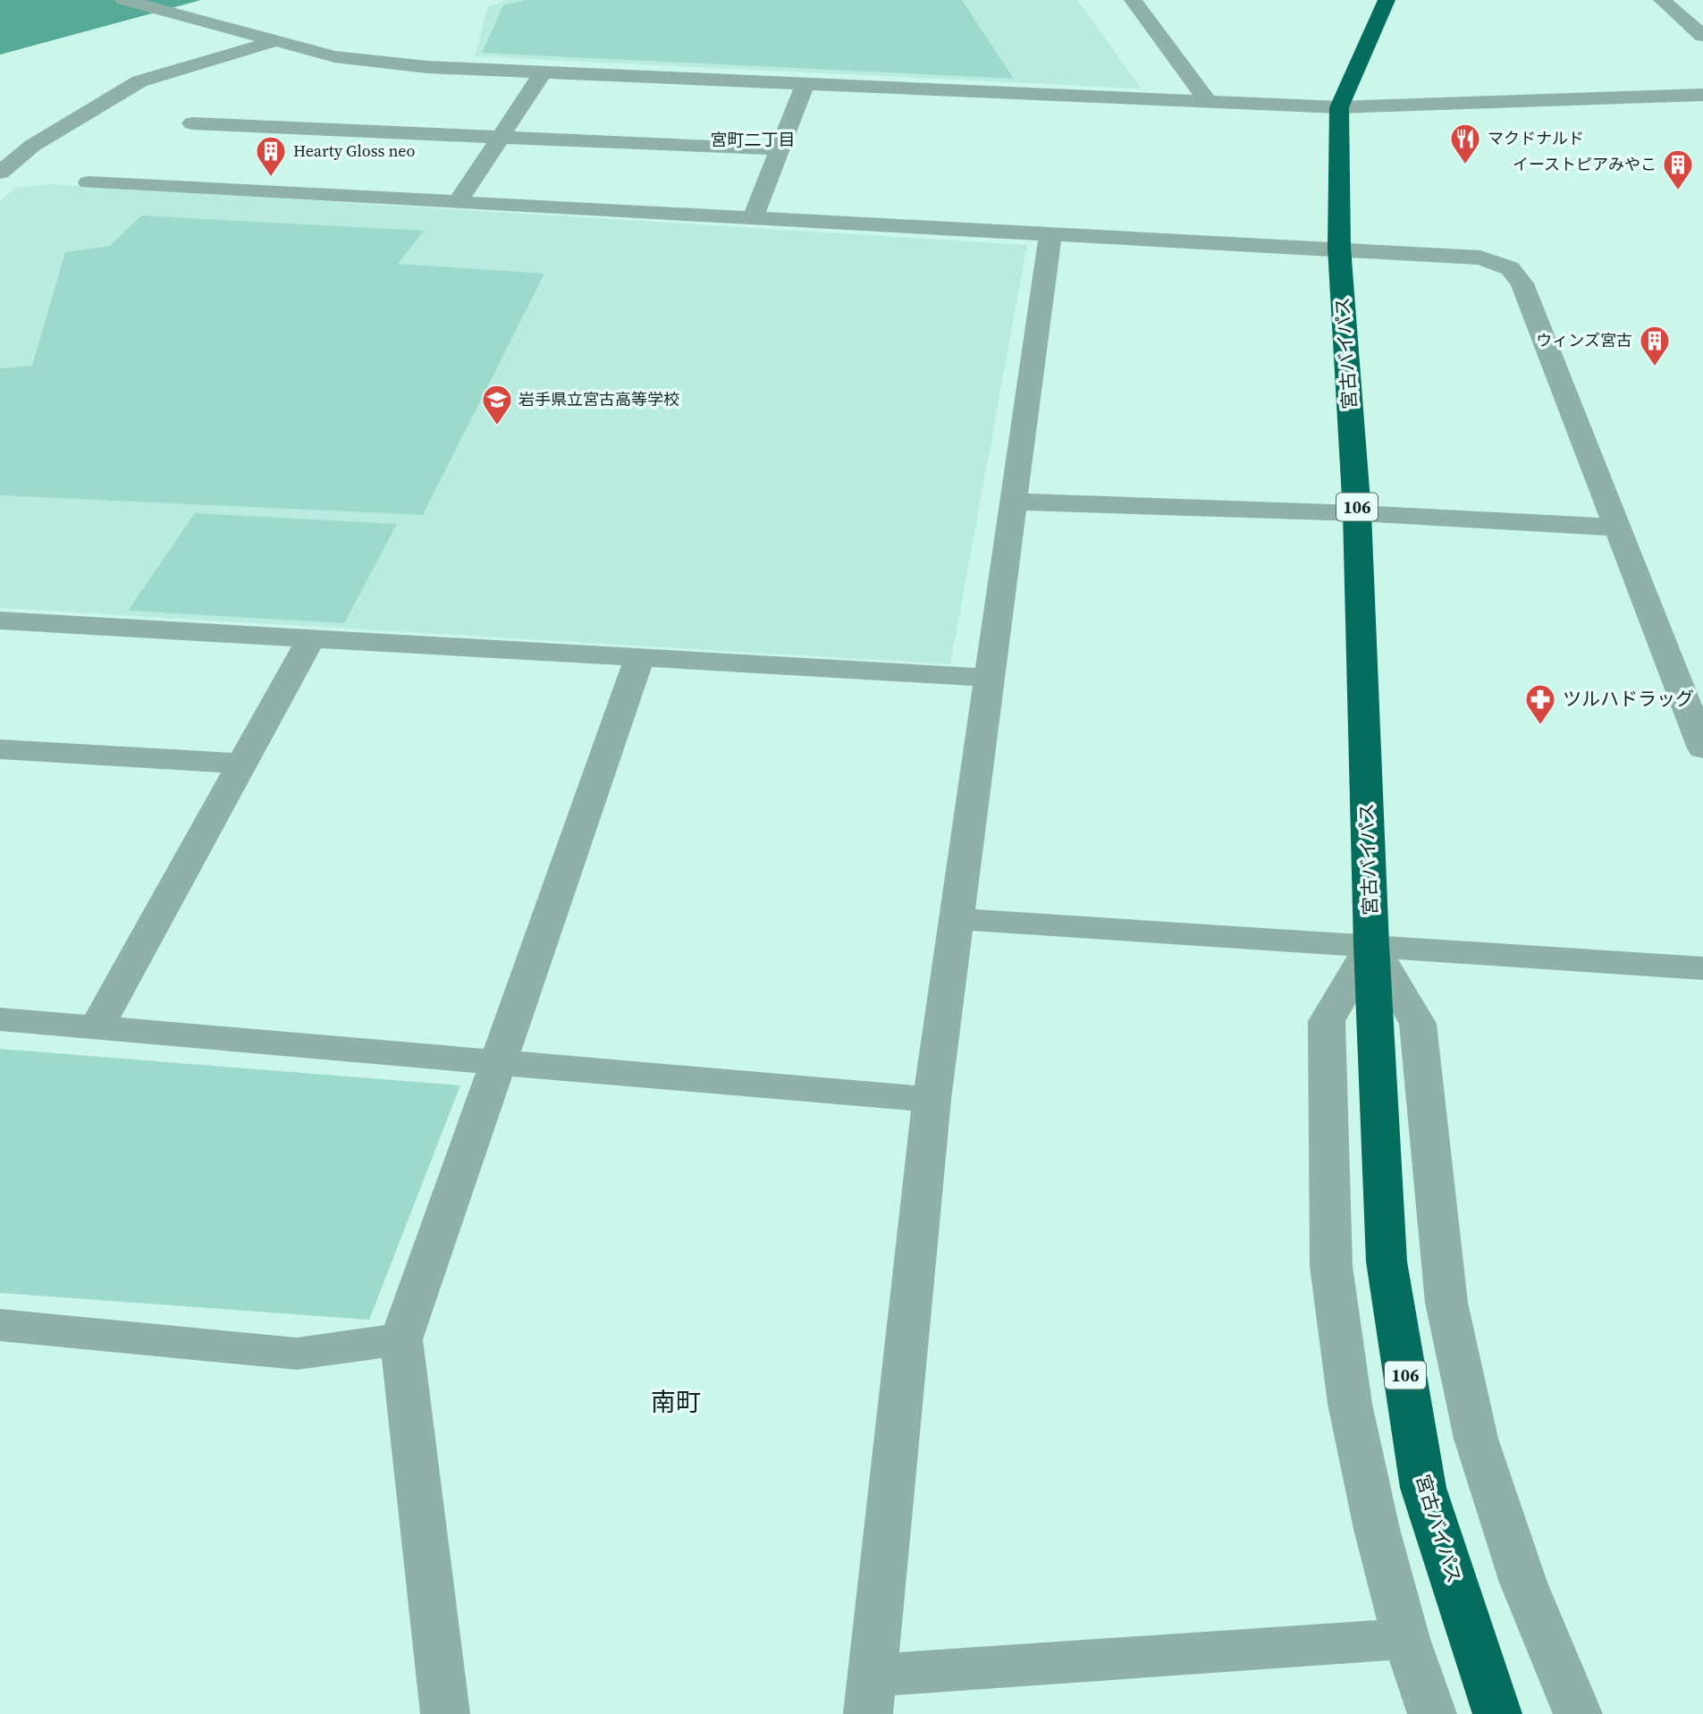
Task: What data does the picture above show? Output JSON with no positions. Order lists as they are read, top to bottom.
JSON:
{
  "streets": {
    "highway": ["宮古バイパス", "106"]
  },
  "districts": ["宮町二丁目", "南町"],
  "places": {
    "restaurant": ["マクドナルド"],
    "building": ["Hearty Gloss neo", "イーストピアみやこ", "ウィンズ宮古"],
    "school or university": ["岩手県立宮古高等学校"],
    "pharmacy": ["ツルハドラッグ"]
  }
}
